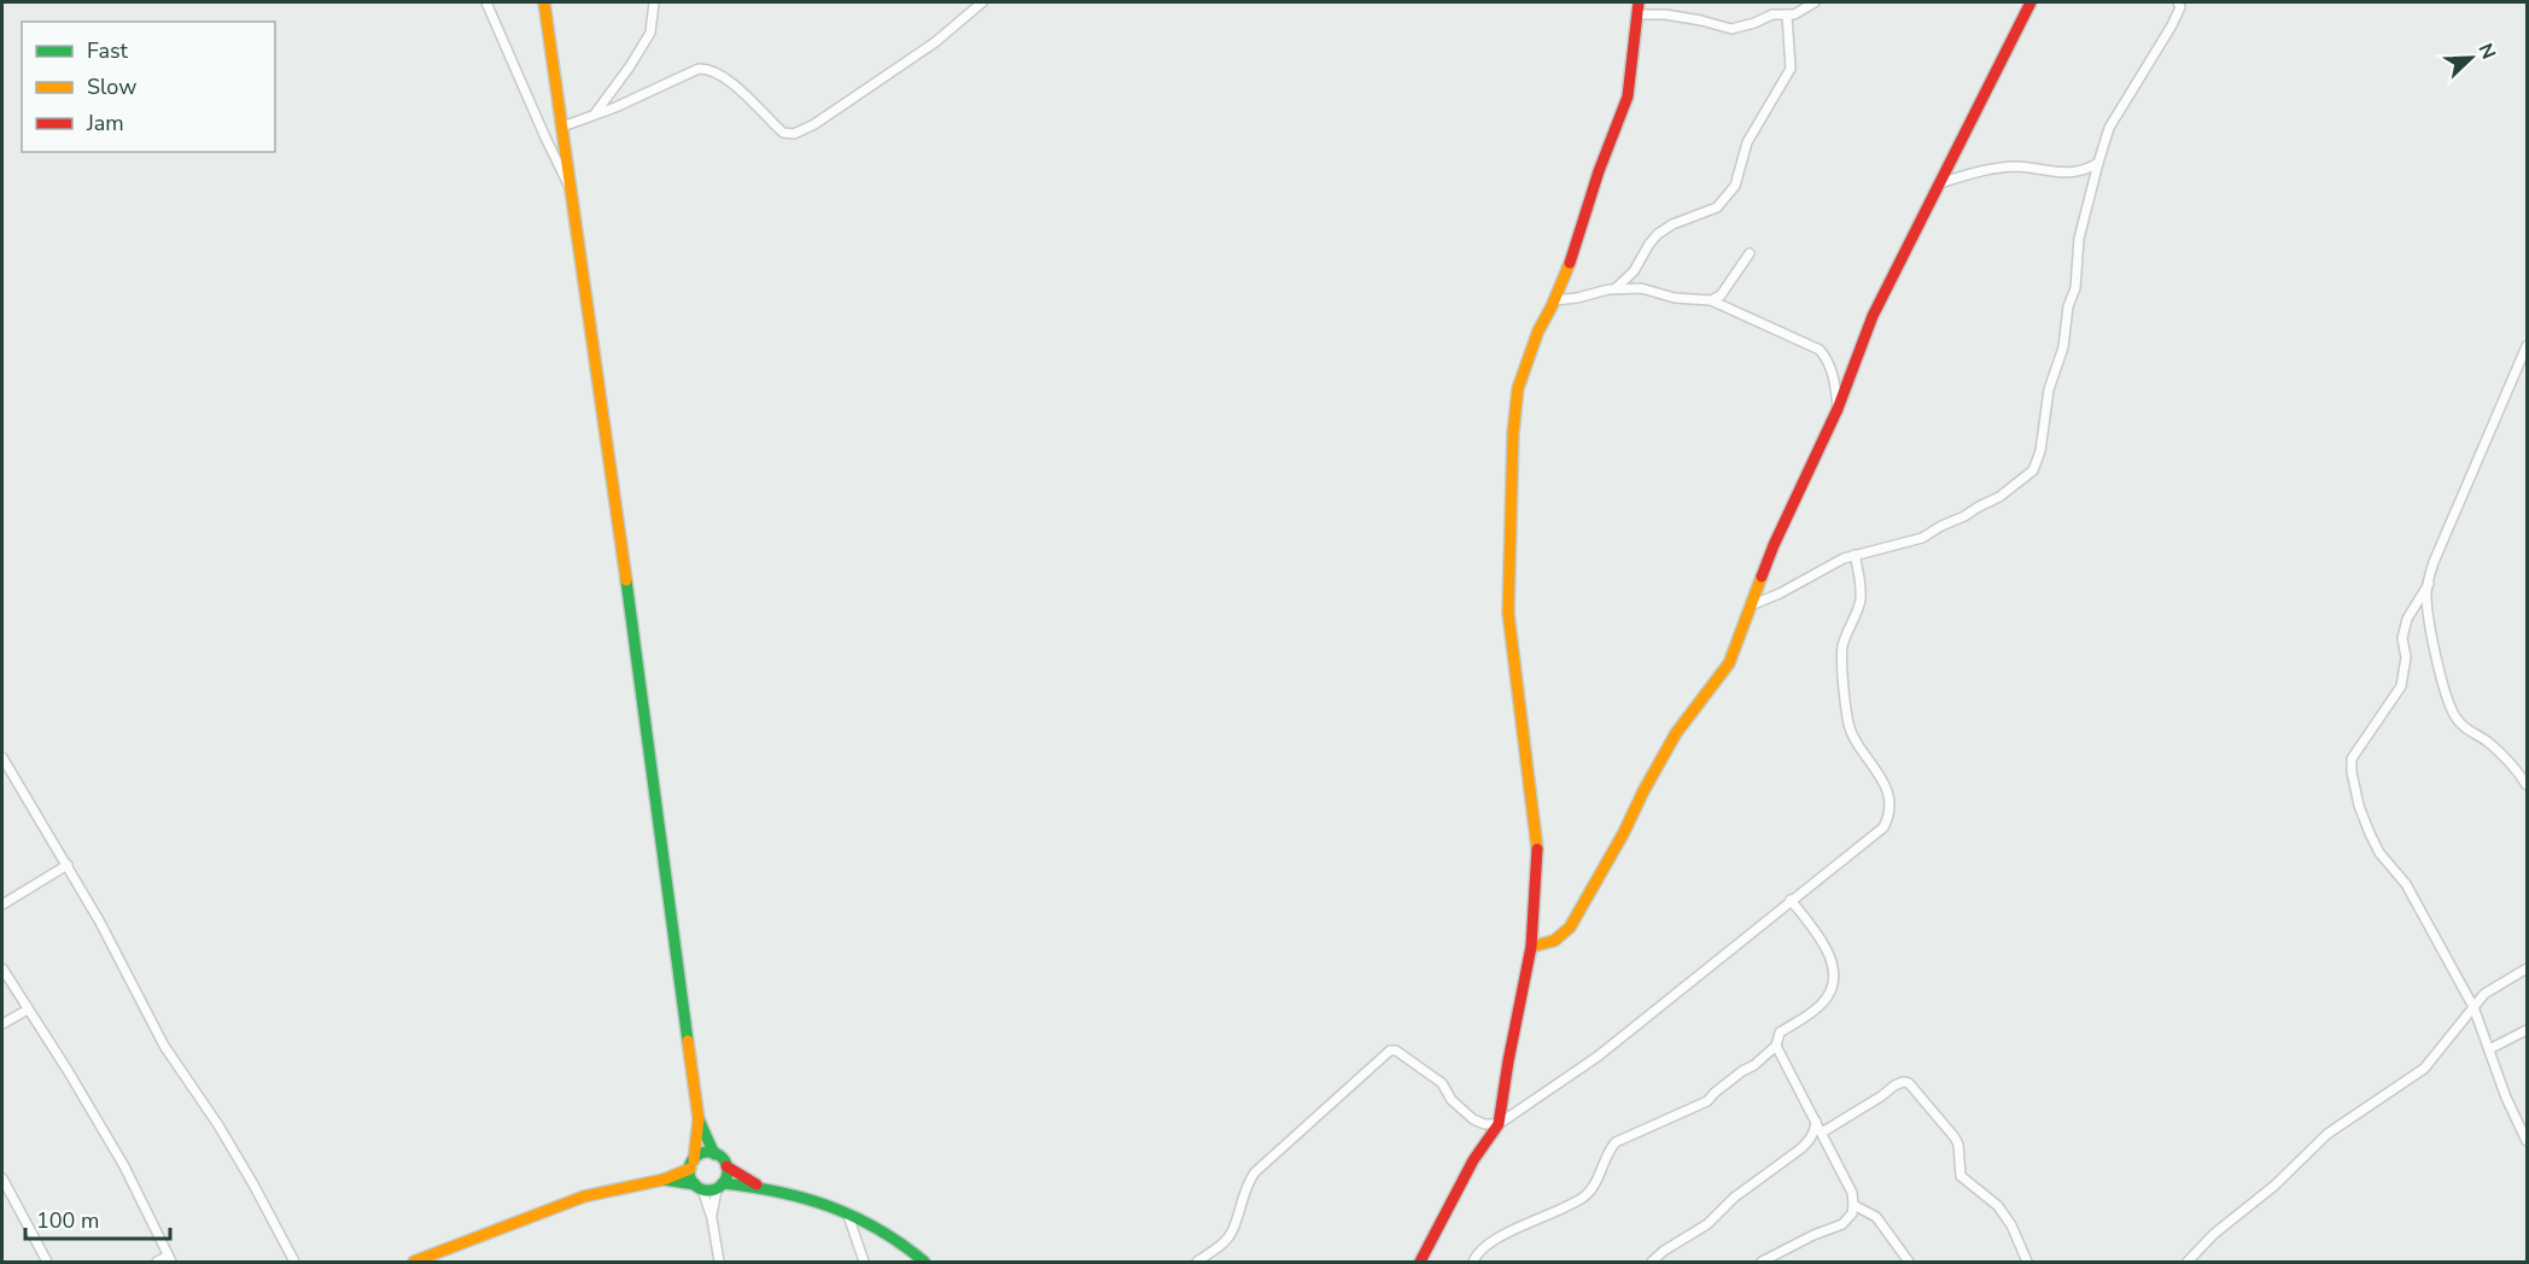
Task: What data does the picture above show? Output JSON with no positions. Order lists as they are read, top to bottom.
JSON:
{
  "legend": ["Fast", "Slow", "Jam"],
  "scale_bar": "100 m",
  "north": "top right"
}
